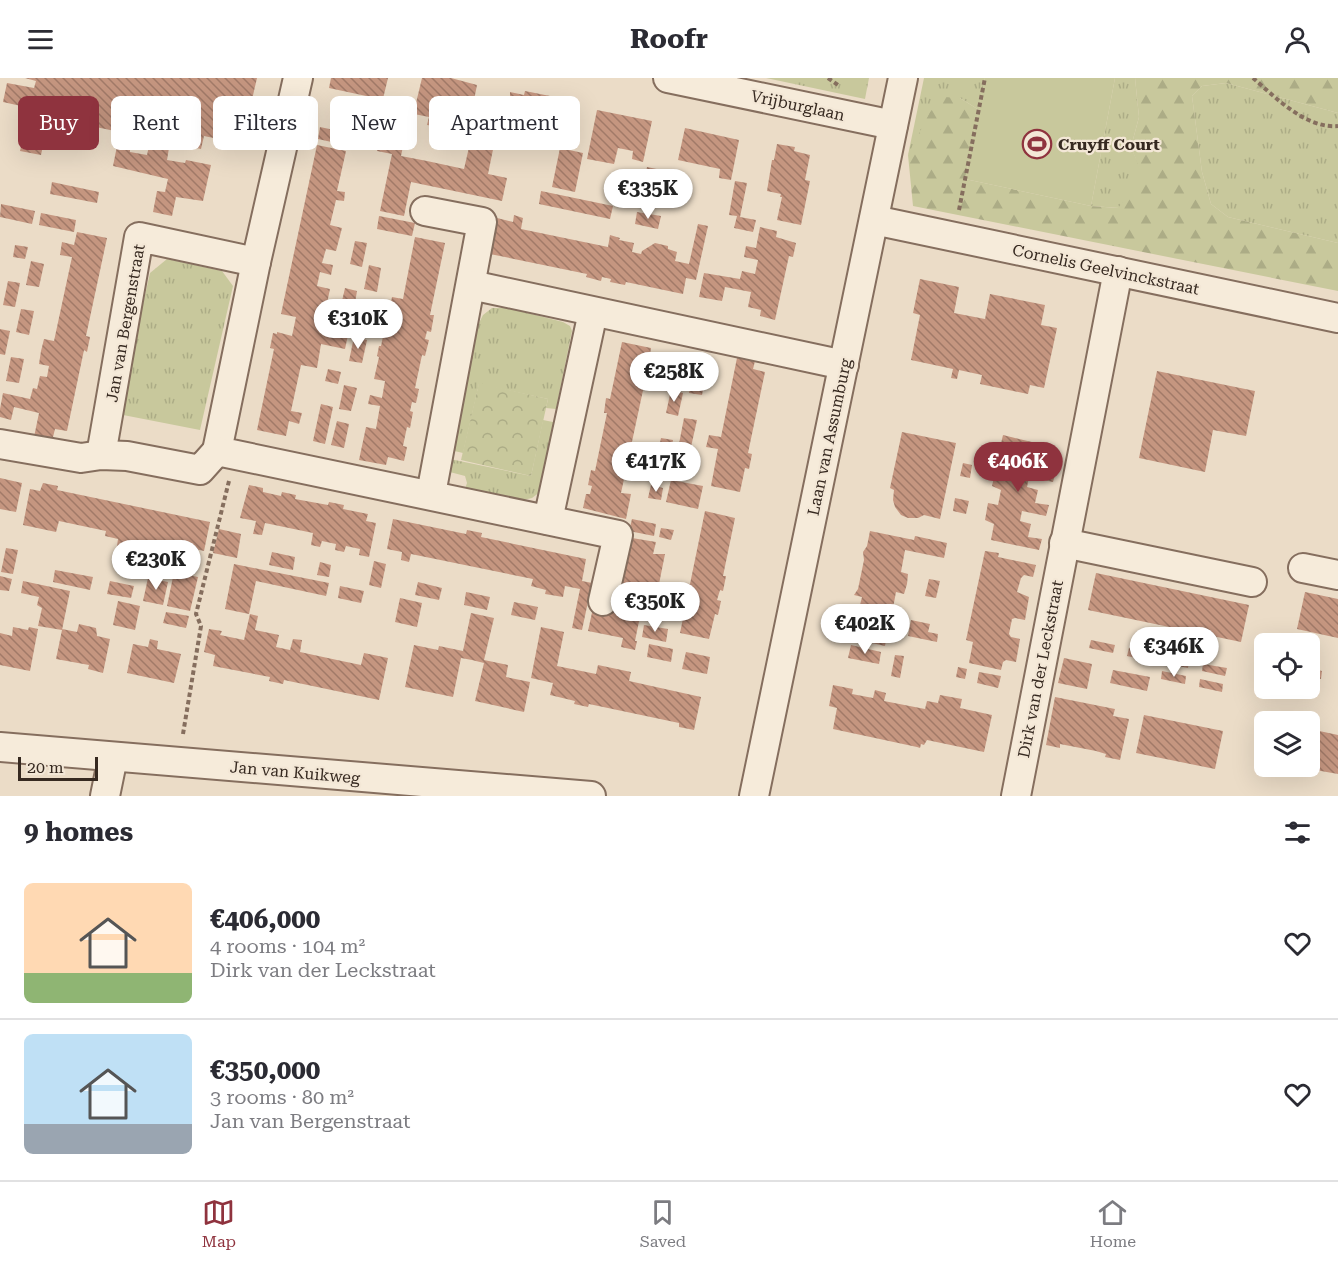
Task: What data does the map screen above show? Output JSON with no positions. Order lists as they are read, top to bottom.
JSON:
{
  "streets": {
    "street": [
      "Vrijburglaan",
      "Cornelis Geelvinckstraat",
      "Jan van Bergenstraat",
      "Laan van Assumburg",
      "Dirk van der Leckstraat",
      "Jan van Kuikweg"
    ]
  },
  "crossings": [
    ["Vrijburglaan", "Laan van Assumburg"],
    ["Cornelis Geelvinckstraat", "Laan van Assumburg"],
    ["Cornelis Geelvinckstraat", "Dirk van der Leckstraat"]
  ],
  "places": {
    "sports": ["Cruyff Court"]
  },
  "scale_bar": "20 m",
  "page": {
    "header": "Roofr",
    "chip": [
      "Buy",
      "Rent",
      "Filters",
      "New",
      "Apartment"
    ],
    "price": [
      "€335K",
      "€310K",
      "€258K",
      "€417K",
      "€406K",
      "€230K",
      "€350K",
      "€402K",
      "€346K"
    ],
    "scale": "20 m",
    "heading": "9 homes",
    "list": [
      {
        "name": "€406,000",
        "note": "4 rooms · 104 m² · Dirk van der Leckstraat"
      },
      {
        "name": "€350,000",
        "note": "3 rooms · 80 m² · Jan van Bergenstraat"
      }
    ],
    "tabs": ["Map", "Saved", "Home"]
  }
}
